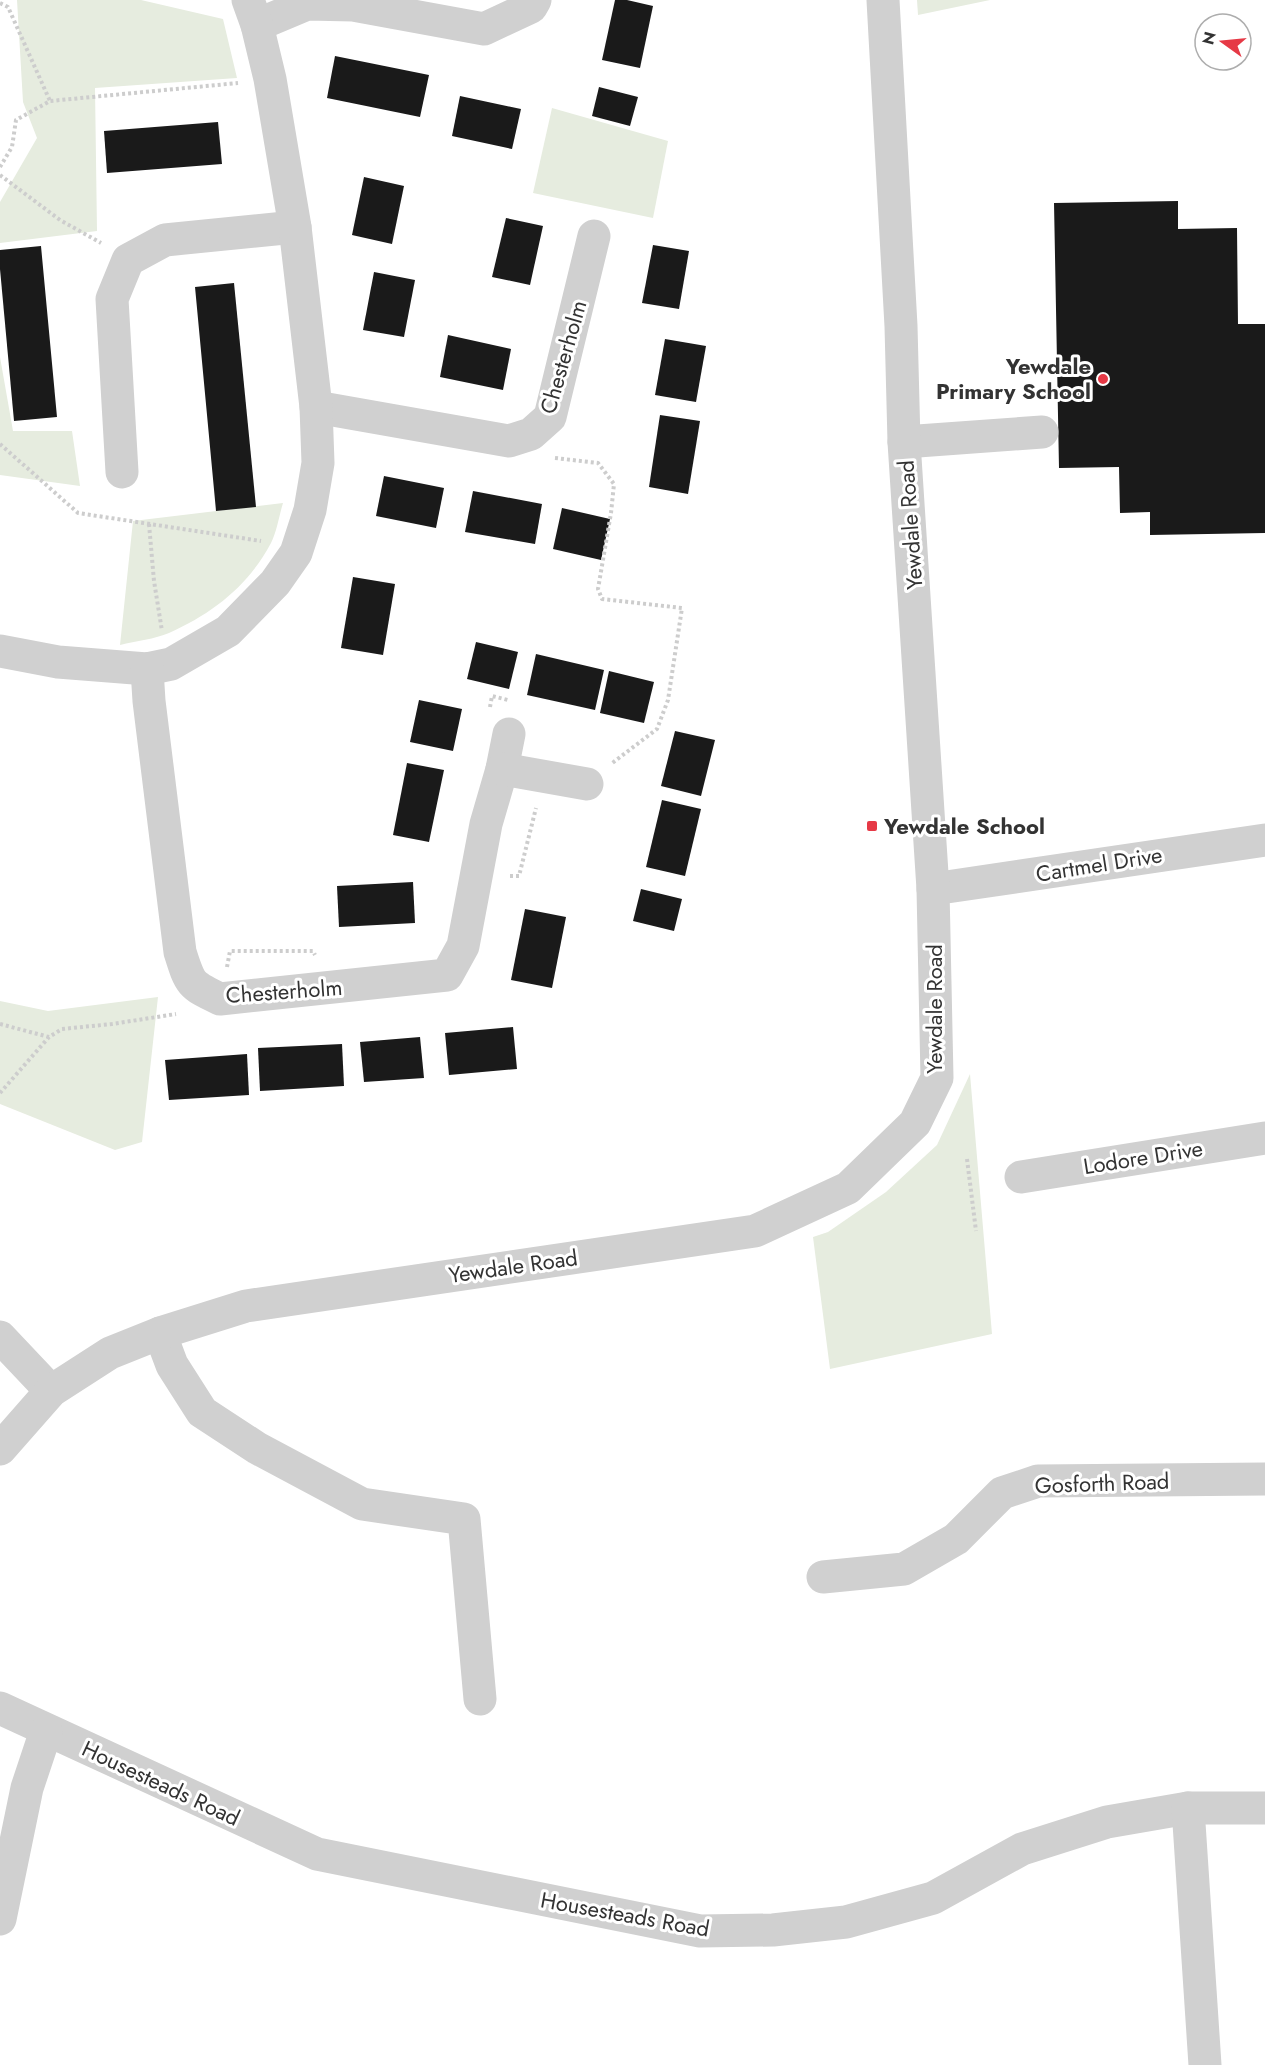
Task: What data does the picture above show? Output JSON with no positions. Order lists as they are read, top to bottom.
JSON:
{
  "streets": {
    "street": [
      "Chesterholm",
      "Yewdale Road",
      "Cartmel Drive",
      "Lodore Drive",
      "Gosforth Road",
      "Housesteads Road"
    ]
  },
  "crossings": [
    ["Yewdale Road", "Cartmel Drive"]
  ],
  "places": {
    "other": ["Yewdale Primary School"],
    "transit": ["Yewdale School"]
  },
  "north": "left"
}
